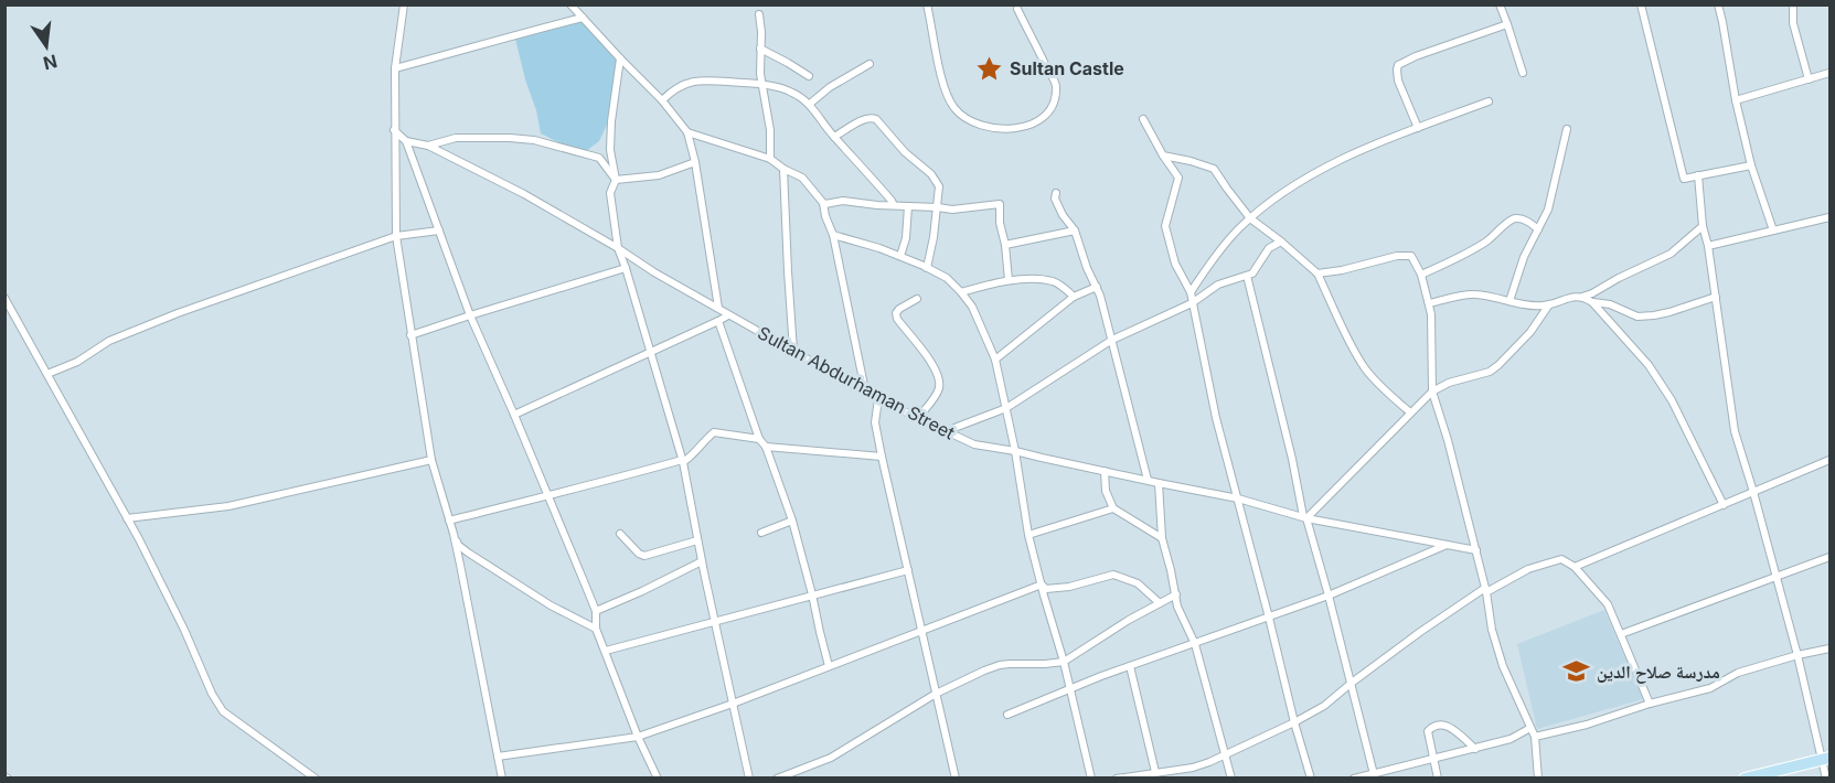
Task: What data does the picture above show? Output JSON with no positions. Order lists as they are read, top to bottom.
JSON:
{
  "streets": {
    "street": ["Sultan Abdurhaman Street"]
  },
  "places": {
    "place": ["Sultan Castle"],
    "school or university": ["مدرسة صلاح الدين"]
  },
  "north": "bottom"
}
